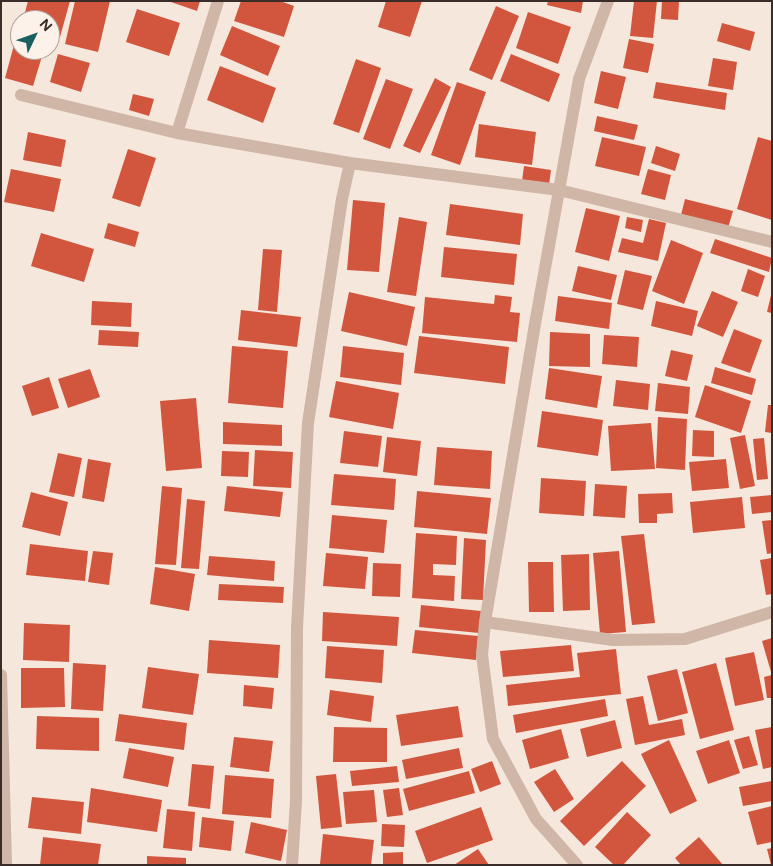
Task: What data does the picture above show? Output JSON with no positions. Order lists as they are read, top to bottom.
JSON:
{
  "north": "top right"
}
